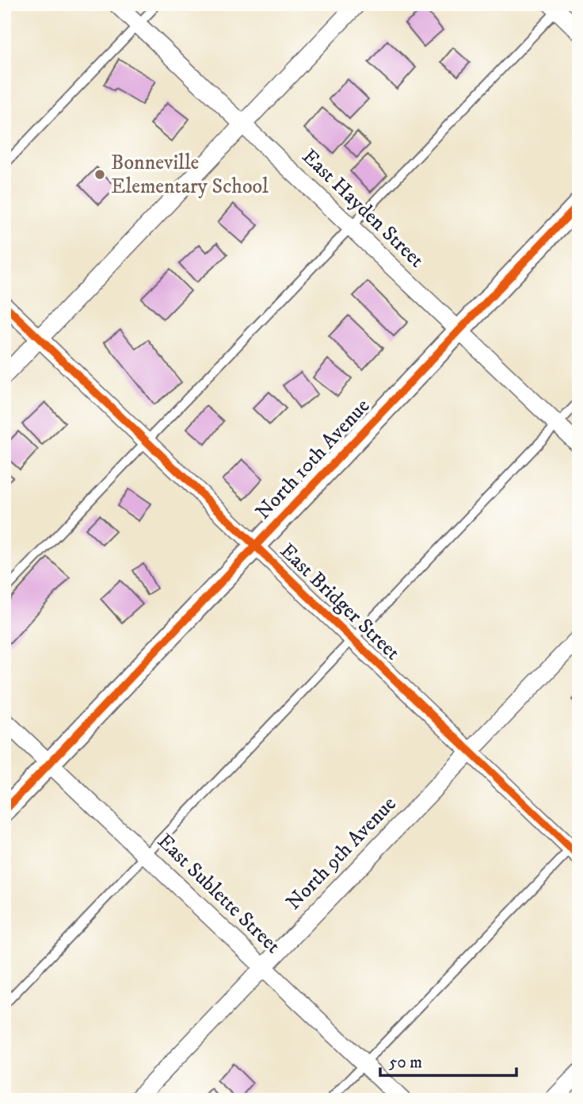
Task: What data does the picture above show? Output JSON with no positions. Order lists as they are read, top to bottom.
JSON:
{
  "streets": {
    "street": [
      "East Hayden Street",
      "North 10th Avenue",
      "East Bridger Street",
      "North 9th Avenue",
      "East Sublette Street"
    ]
  },
  "crossings": [
    ["East Hayden Street", "North 10th Avenue"],
    ["North 10th Avenue", "East Bridger Street"],
    ["North 10th Avenue", "East Sublette Street"],
    ["East Bridger Street", "North 9th Avenue"],
    ["North 9th Avenue", "East Sublette Street"]
  ],
  "places": ["Bonneville Elementary School"],
  "scale_bar": "50 m"
}
